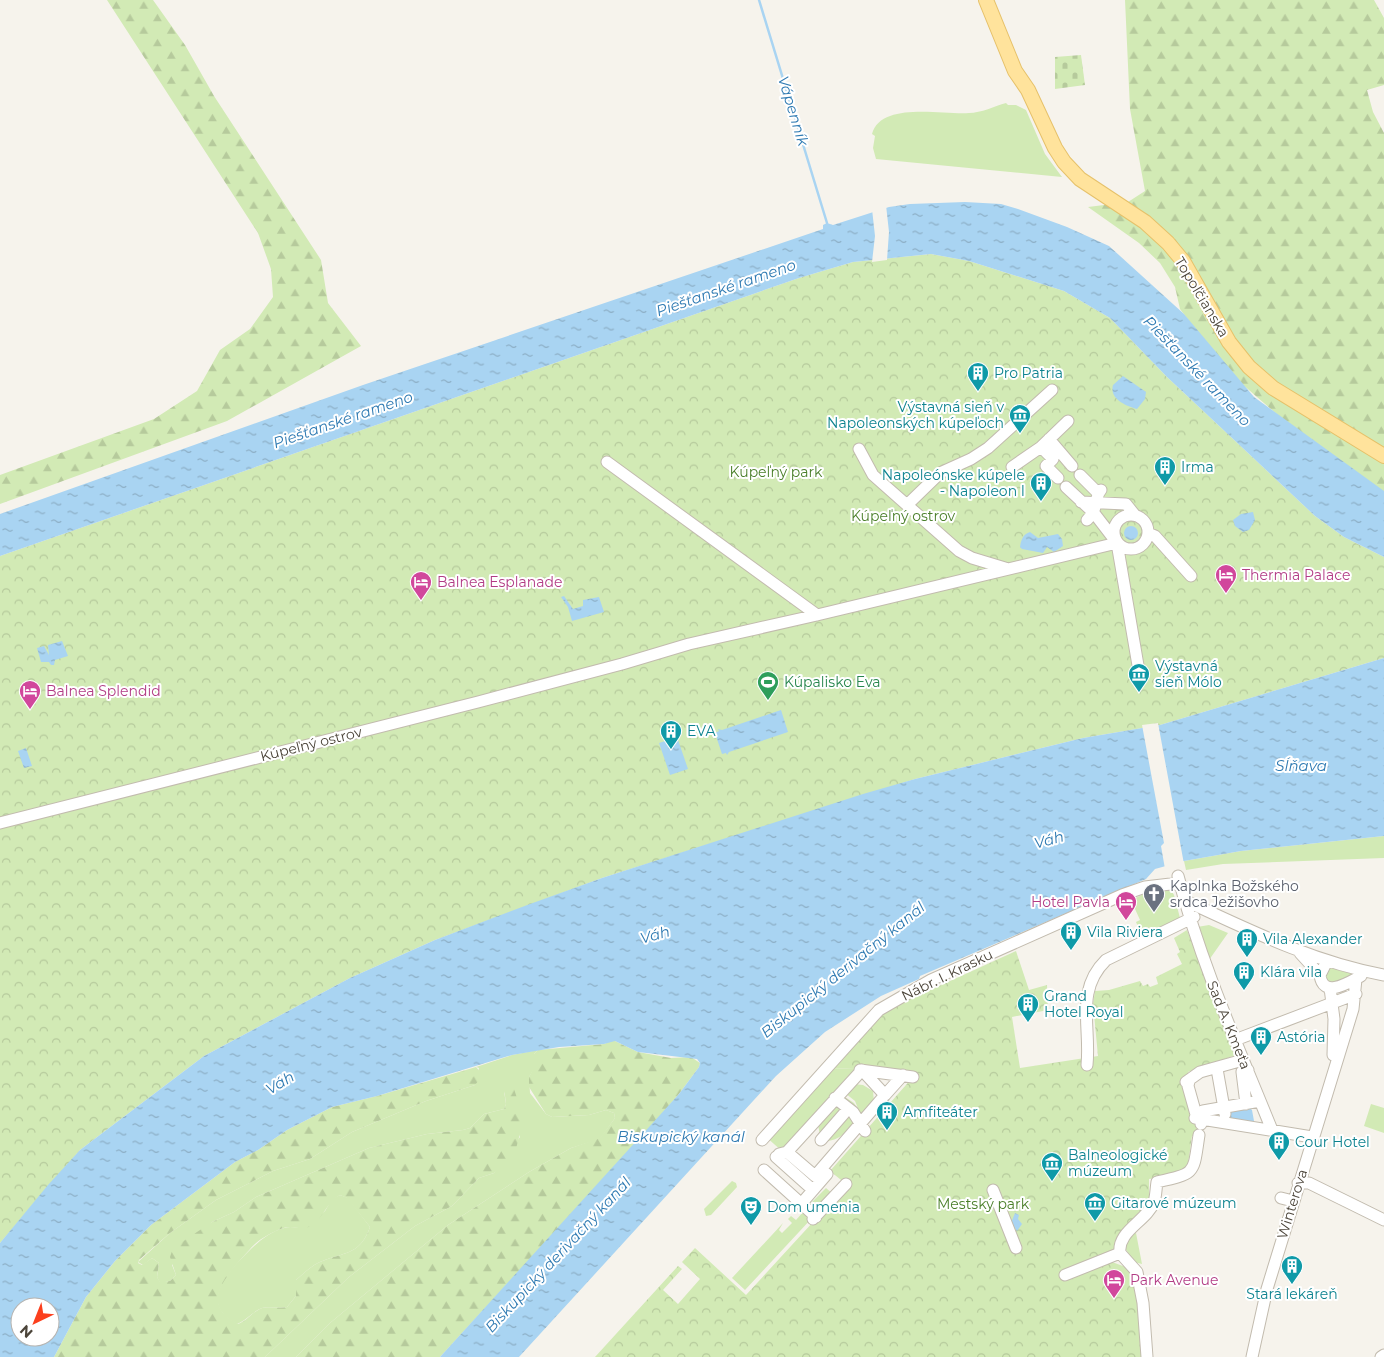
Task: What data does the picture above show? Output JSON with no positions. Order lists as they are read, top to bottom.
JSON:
{
  "streets": {
    "main road": ["Topoľčianska"],
    "street": [
      "Kúpeľný ostrov",
      "Nábr. I. Krasku",
      "Sad A. Kmeťa",
      "Winterova"
    ]
  },
  "crossings": [
    ["Nábr. I. Krasku", "Sad A. Kmeťa"]
  ],
  "water": [
    "Vápenník",
    "Piešťanské rameno",
    "Sĺňava",
    "Váh",
    "Biskupický derivačný kanál",
    "Biskupický kanál"
  ],
  "parks": ["Kúpeľný park", "Kúpeľný ostrov", "Mestský park"],
  "places": {
    "building": [
      "Pro Patria",
      "Irma",
      "Napoleónske kúpele - Napoleon I",
      "EVA",
      "Vila Riviera",
      "Vila Alexander",
      "Klára vila",
      "Grand Hotel Royal",
      "Astória",
      "Amfiteáter",
      "Cour Hotel",
      "Stará lekáreň"
    ],
    "museum": [
      "Výstavná sieň v Napoleonských kúpeľoch",
      "Výstavná sieň Mólo",
      "Balneologické múzeum",
      "Gitarové múzeum"
    ],
    "hotel": [
      "Thermia Palace",
      "Balnea Esplanade",
      "Balnea Splendid",
      "Hotel Pavla",
      "Park Avenue"
    ],
    "sports": ["Kúpalisko Eva"],
    "church": ["Kaplnka Božského srdca Ježišovho"],
    "theatre": ["Dom umenia"]
  },
  "north": "bottom left"
}
